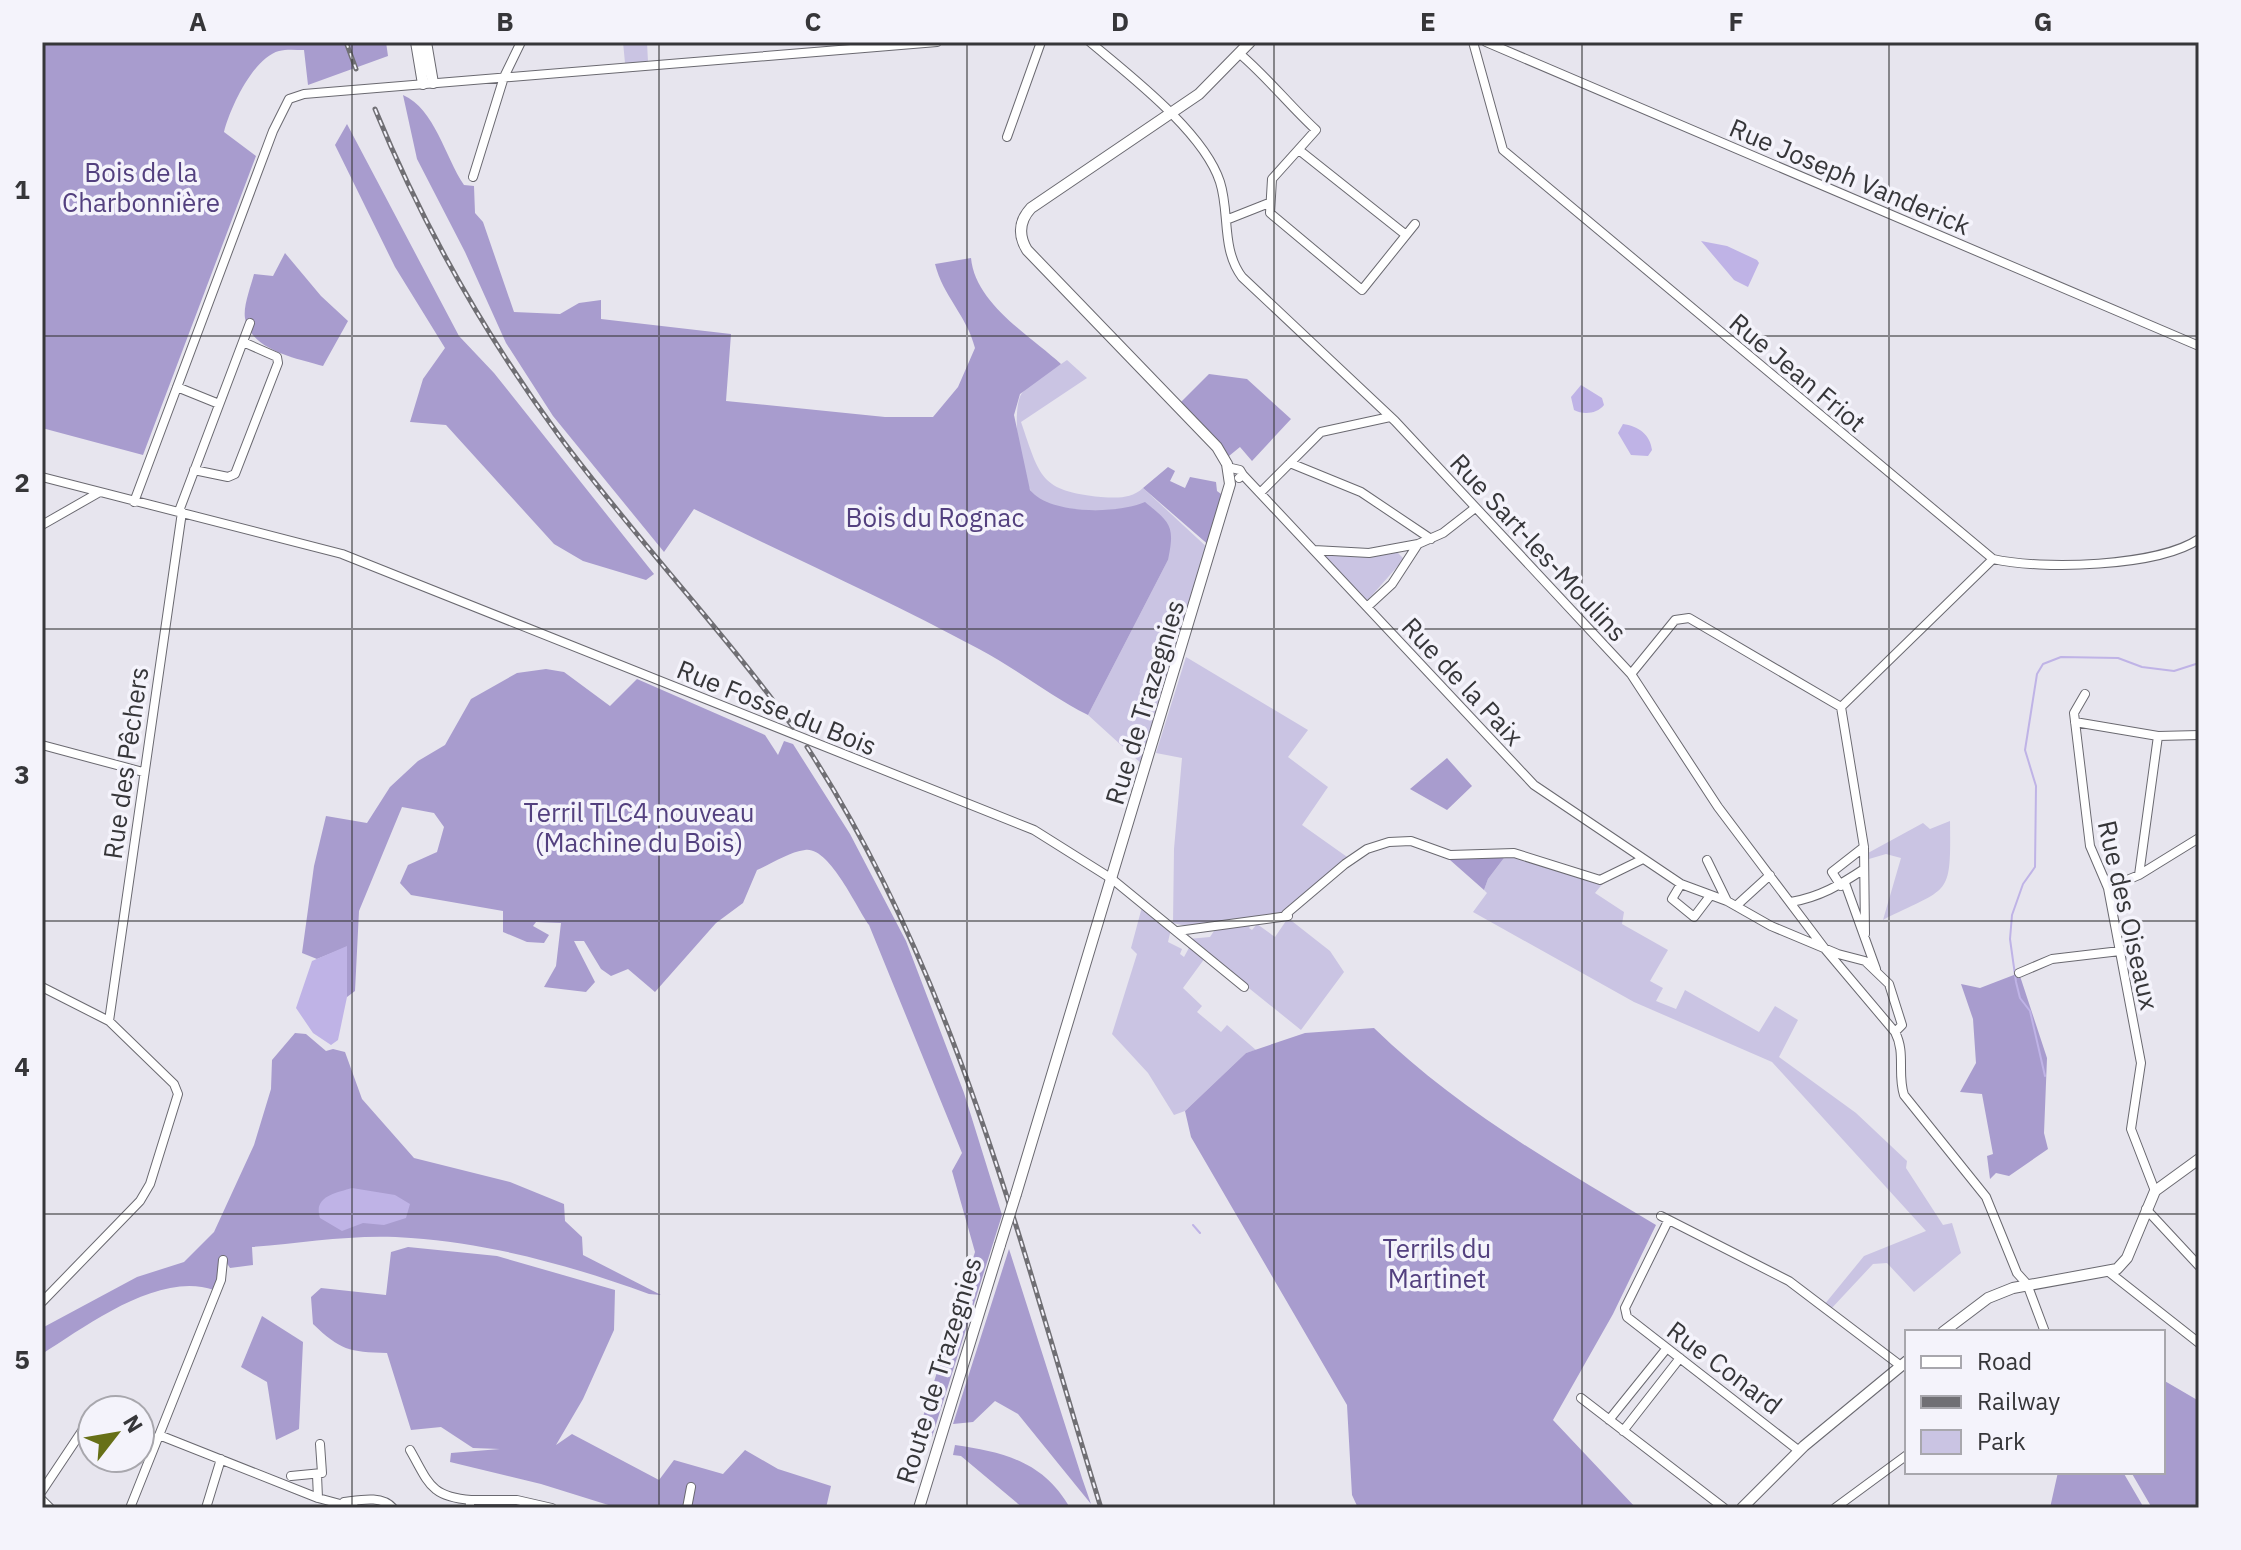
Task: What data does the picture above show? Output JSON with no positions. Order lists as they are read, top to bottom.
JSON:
{
  "streets": {
    "main road": ["Rue de Trazegnies", "Route de Trazegnies"],
    "street": [
      "Rue Joseph Vanderick",
      "Rue Jean Friot",
      "Rue Sart-les-Moulins",
      "Rue de la Paix",
      "Rue Fosse du Bois",
      "Rue des Pêchers",
      "Rue des Oiseaux",
      "Rue Conard"
    ]
  },
  "crossings": [
    ["Rue Sart-les-Moulins", "Rue de la Paix"],
    ["Rue Sart-les-Moulins", "Rue de Trazegnies"],
    ["Rue de la Paix", "Rue de Trazegnies"],
    ["Rue de Trazegnies", "Rue Fosse du Bois"],
    ["Rue de Trazegnies", "Route de Trazegnies"],
    ["Rue Fosse du Bois", "Rue des Pêchers"]
  ],
  "parks": [
    "Bois de la Charbonnière",
    "Bois du Rognac",
    "Terril TLC4 nouveau (Machine du Bois)",
    "Terrils du Martinet"
  ],
  "legend": ["Road", "Railway", "Park"],
  "north": "top right",
  "grid": {
    "columns": [
      "A",
      "B",
      "C",
      "D",
      "E",
      "F",
      "G"
    ],
    "rows": [
      "1",
      "2",
      "3",
      "4",
      "5"
    ]
  }
}
